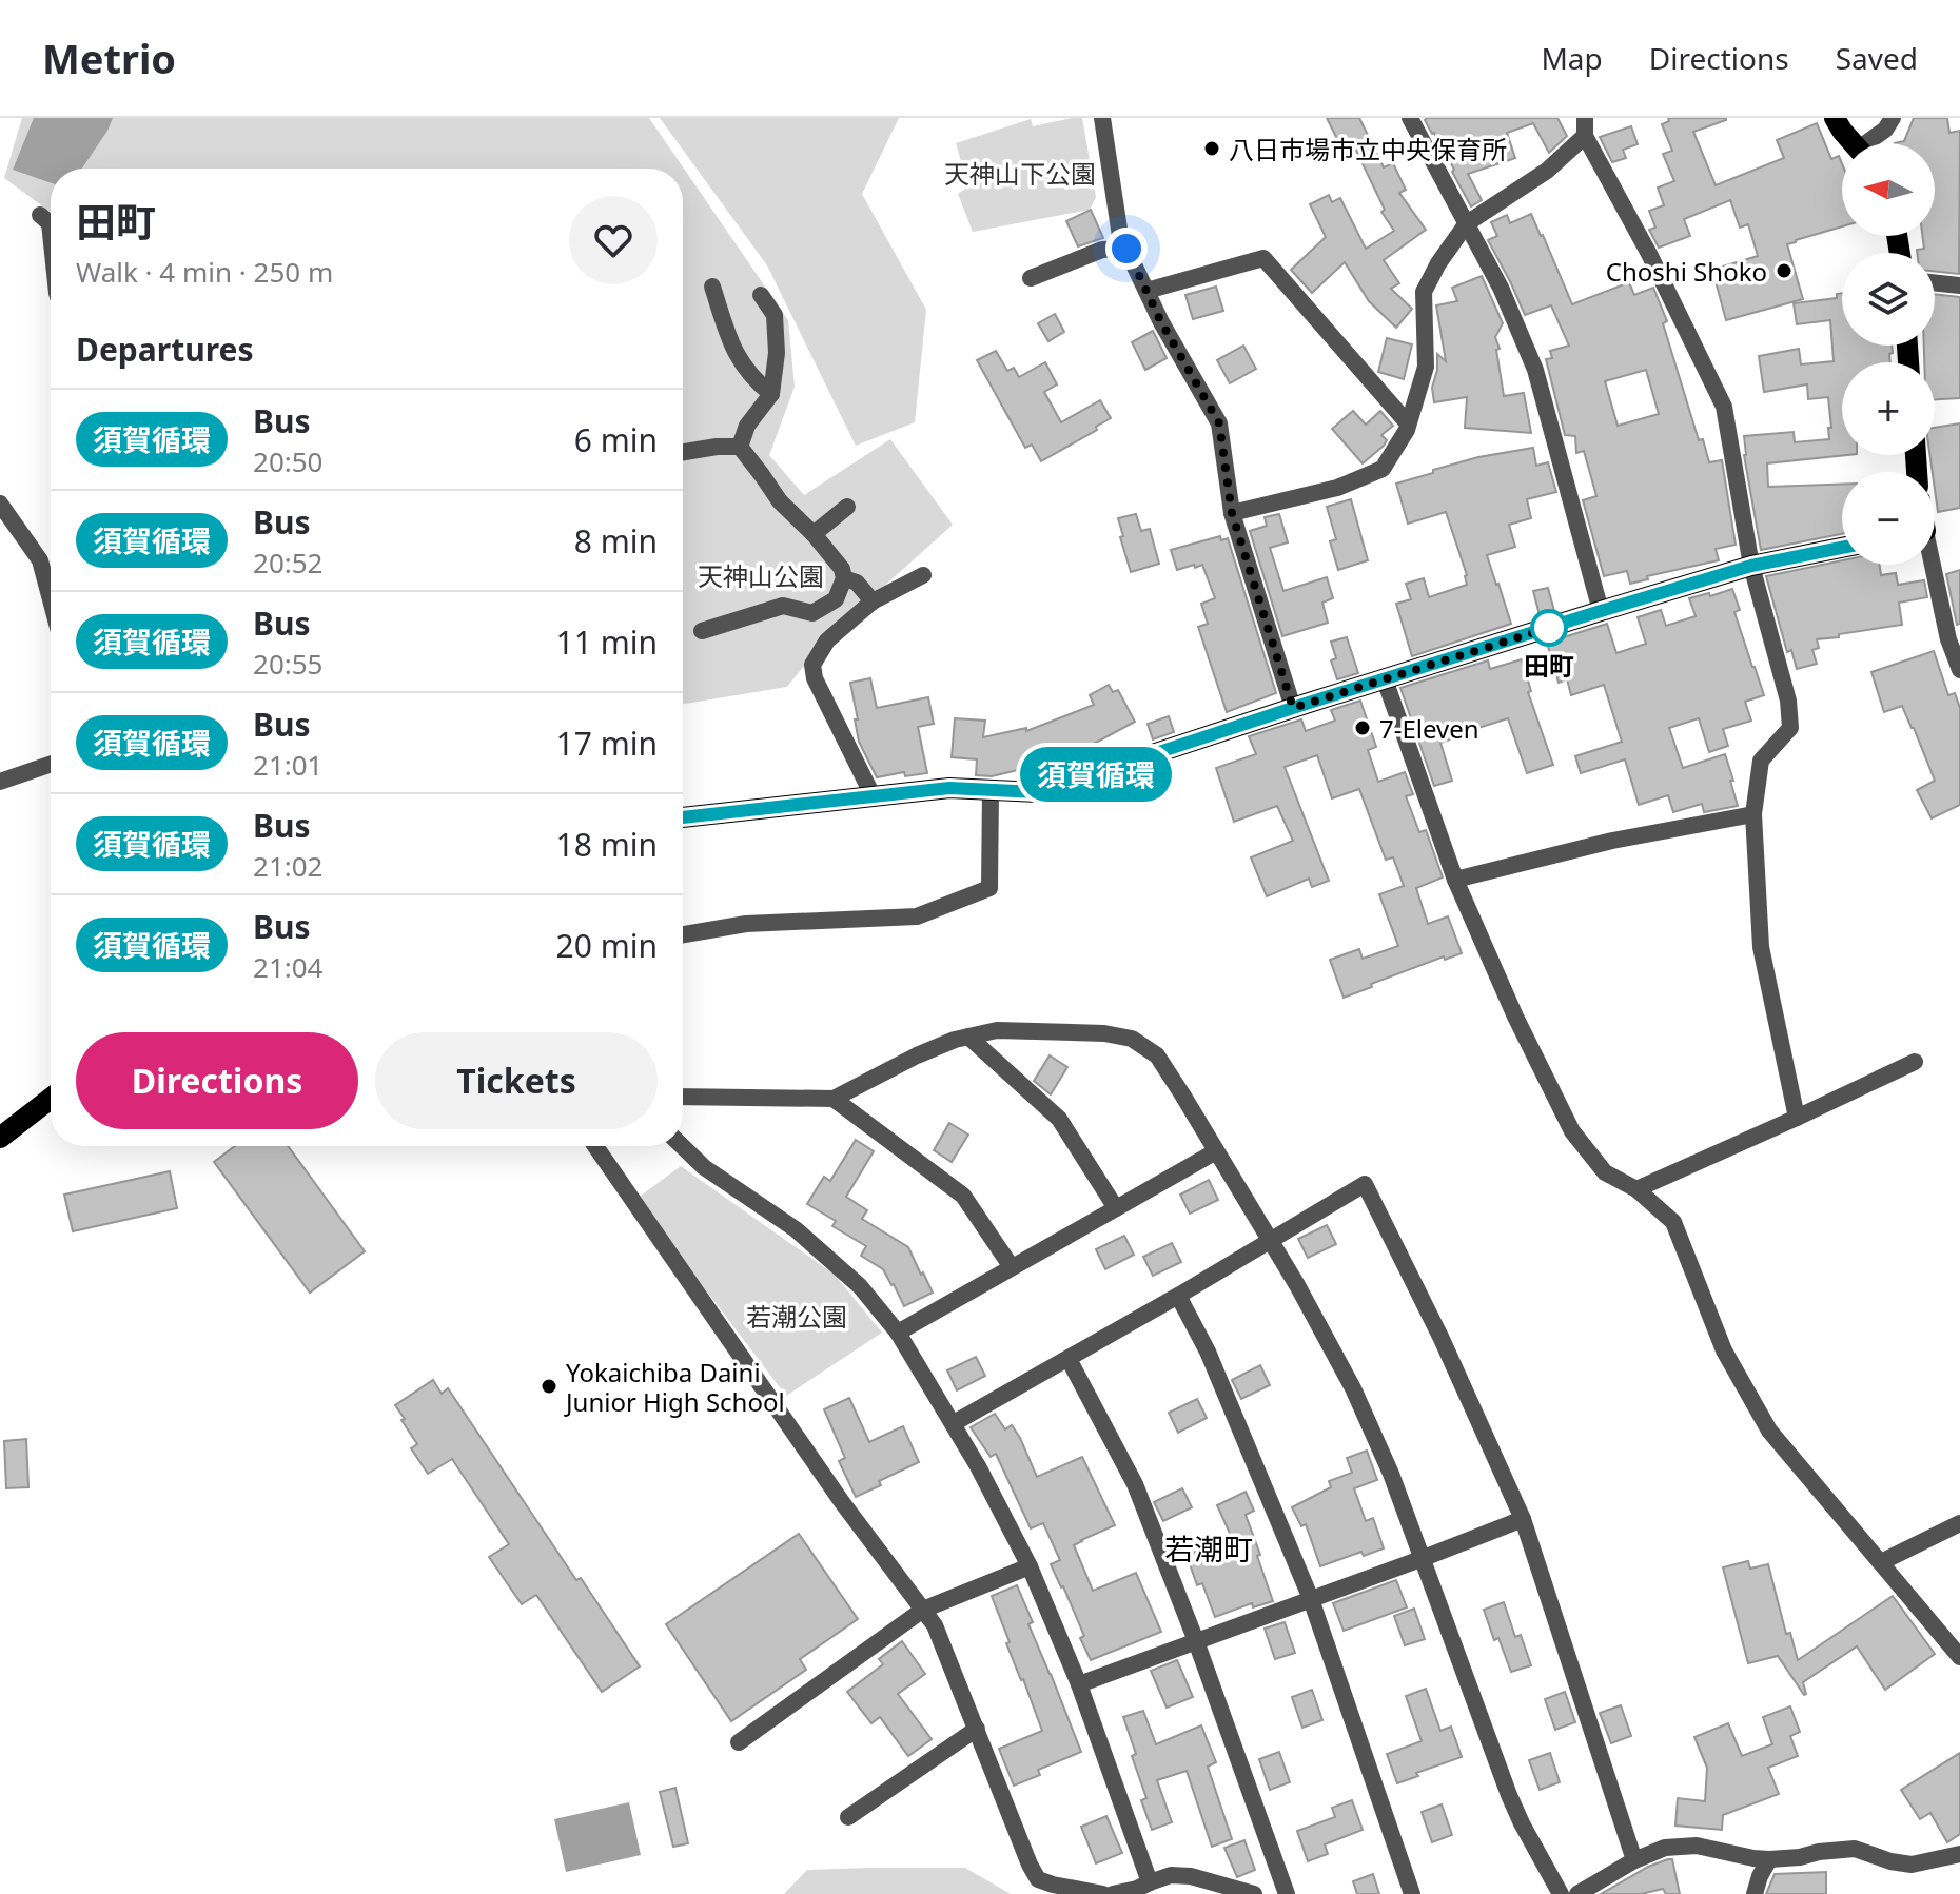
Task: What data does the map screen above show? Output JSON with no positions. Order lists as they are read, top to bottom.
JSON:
{
  "districts": ["若潮町"],
  "parks": ["天神山下公園", "天神山公園", "若潮公園"],
  "places": [
    "八日市場市立中央保育所",
    "Choshi Shoko",
    "田町",
    "7-Eleven",
    "Yokaichiba Daini Junior High School"
  ],
  "lines": ["bus line 須賀循環"],
  "north": "left",
  "page": {
    "header": "Metrio",
    "nav": ["Map", "Directions", "Saved"],
    "on_map": "須賀循環",
    "map_buttons": ["+", "−"],
    "heading": [
      ["田町", "Walk · 4 min · 250 m"],
      "Departures"
    ],
    "list": [
      {
        "mark": "須賀循環",
        "name": "Bus",
        "note": "20:50",
        "value": "6 min"
      },
      {
        "mark": "須賀循環",
        "name": "Bus",
        "note": "20:52",
        "value": "8 min"
      },
      {
        "mark": "須賀循環",
        "name": "Bus",
        "note": "20:55",
        "value": "11 min"
      },
      {
        "mark": "須賀循環",
        "name": "Bus",
        "note": "21:01",
        "value": "17 min"
      },
      {
        "mark": "須賀循環",
        "name": "Bus",
        "note": "21:02",
        "value": "18 min"
      },
      {
        "mark": "須賀循環",
        "name": "Bus",
        "note": "21:04",
        "value": "20 min"
      }
    ],
    "buttons": ["Directions", "Tickets"]
  }
}
